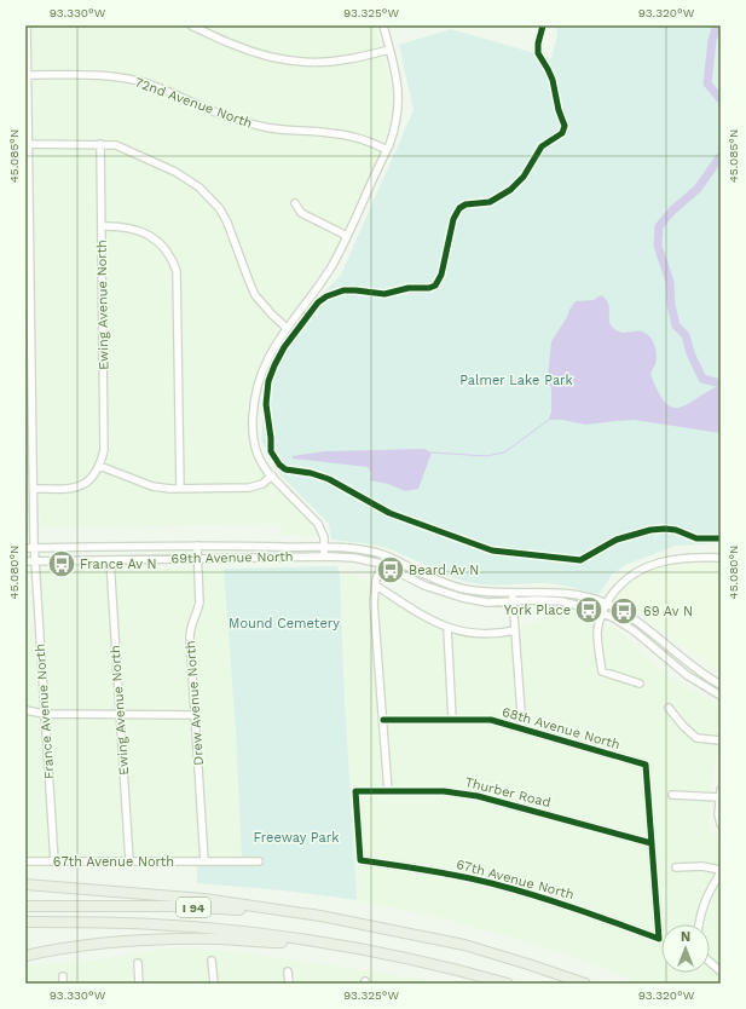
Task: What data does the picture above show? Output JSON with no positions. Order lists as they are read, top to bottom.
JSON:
{
  "streets": {
    "highway": ["I 94"],
    "street": [
      "72nd Avenue North",
      "Ewing Avenue North",
      "69th Avenue North",
      "Drew Avenue North",
      "France Avenue North",
      "68th Avenue North",
      "Thurber Road",
      "67th Avenue North"
    ]
  },
  "crossings": [
    ["Ewing Avenue North", "69th Avenue North"],
    ["Ewing Avenue North", "67th Avenue North"],
    ["69th Avenue North", "Drew Avenue North"],
    ["69th Avenue North", "France Avenue North"],
    ["Drew Avenue North", "67th Avenue North"],
    ["France Avenue North", "67th Avenue North"],
    ["68th Avenue North", "Thurber Road"],
    ["68th Avenue North", "67th Avenue North"],
    ["Thurber Road", "67th Avenue North"]
  ],
  "parks": ["Palmer Lake Park", "Mound Cemetery", "Freeway Park"],
  "places": {
    "bus stop": [
      "France Av N",
      "Beard Av N",
      "York Place",
      "69 Av N"
    ]
  },
  "north": "top",
  "coordinates": [
    "93.330°W",
    "93.325°W",
    "93.320°W",
    "45.085°N",
    "45.080°N"
  ]
}
